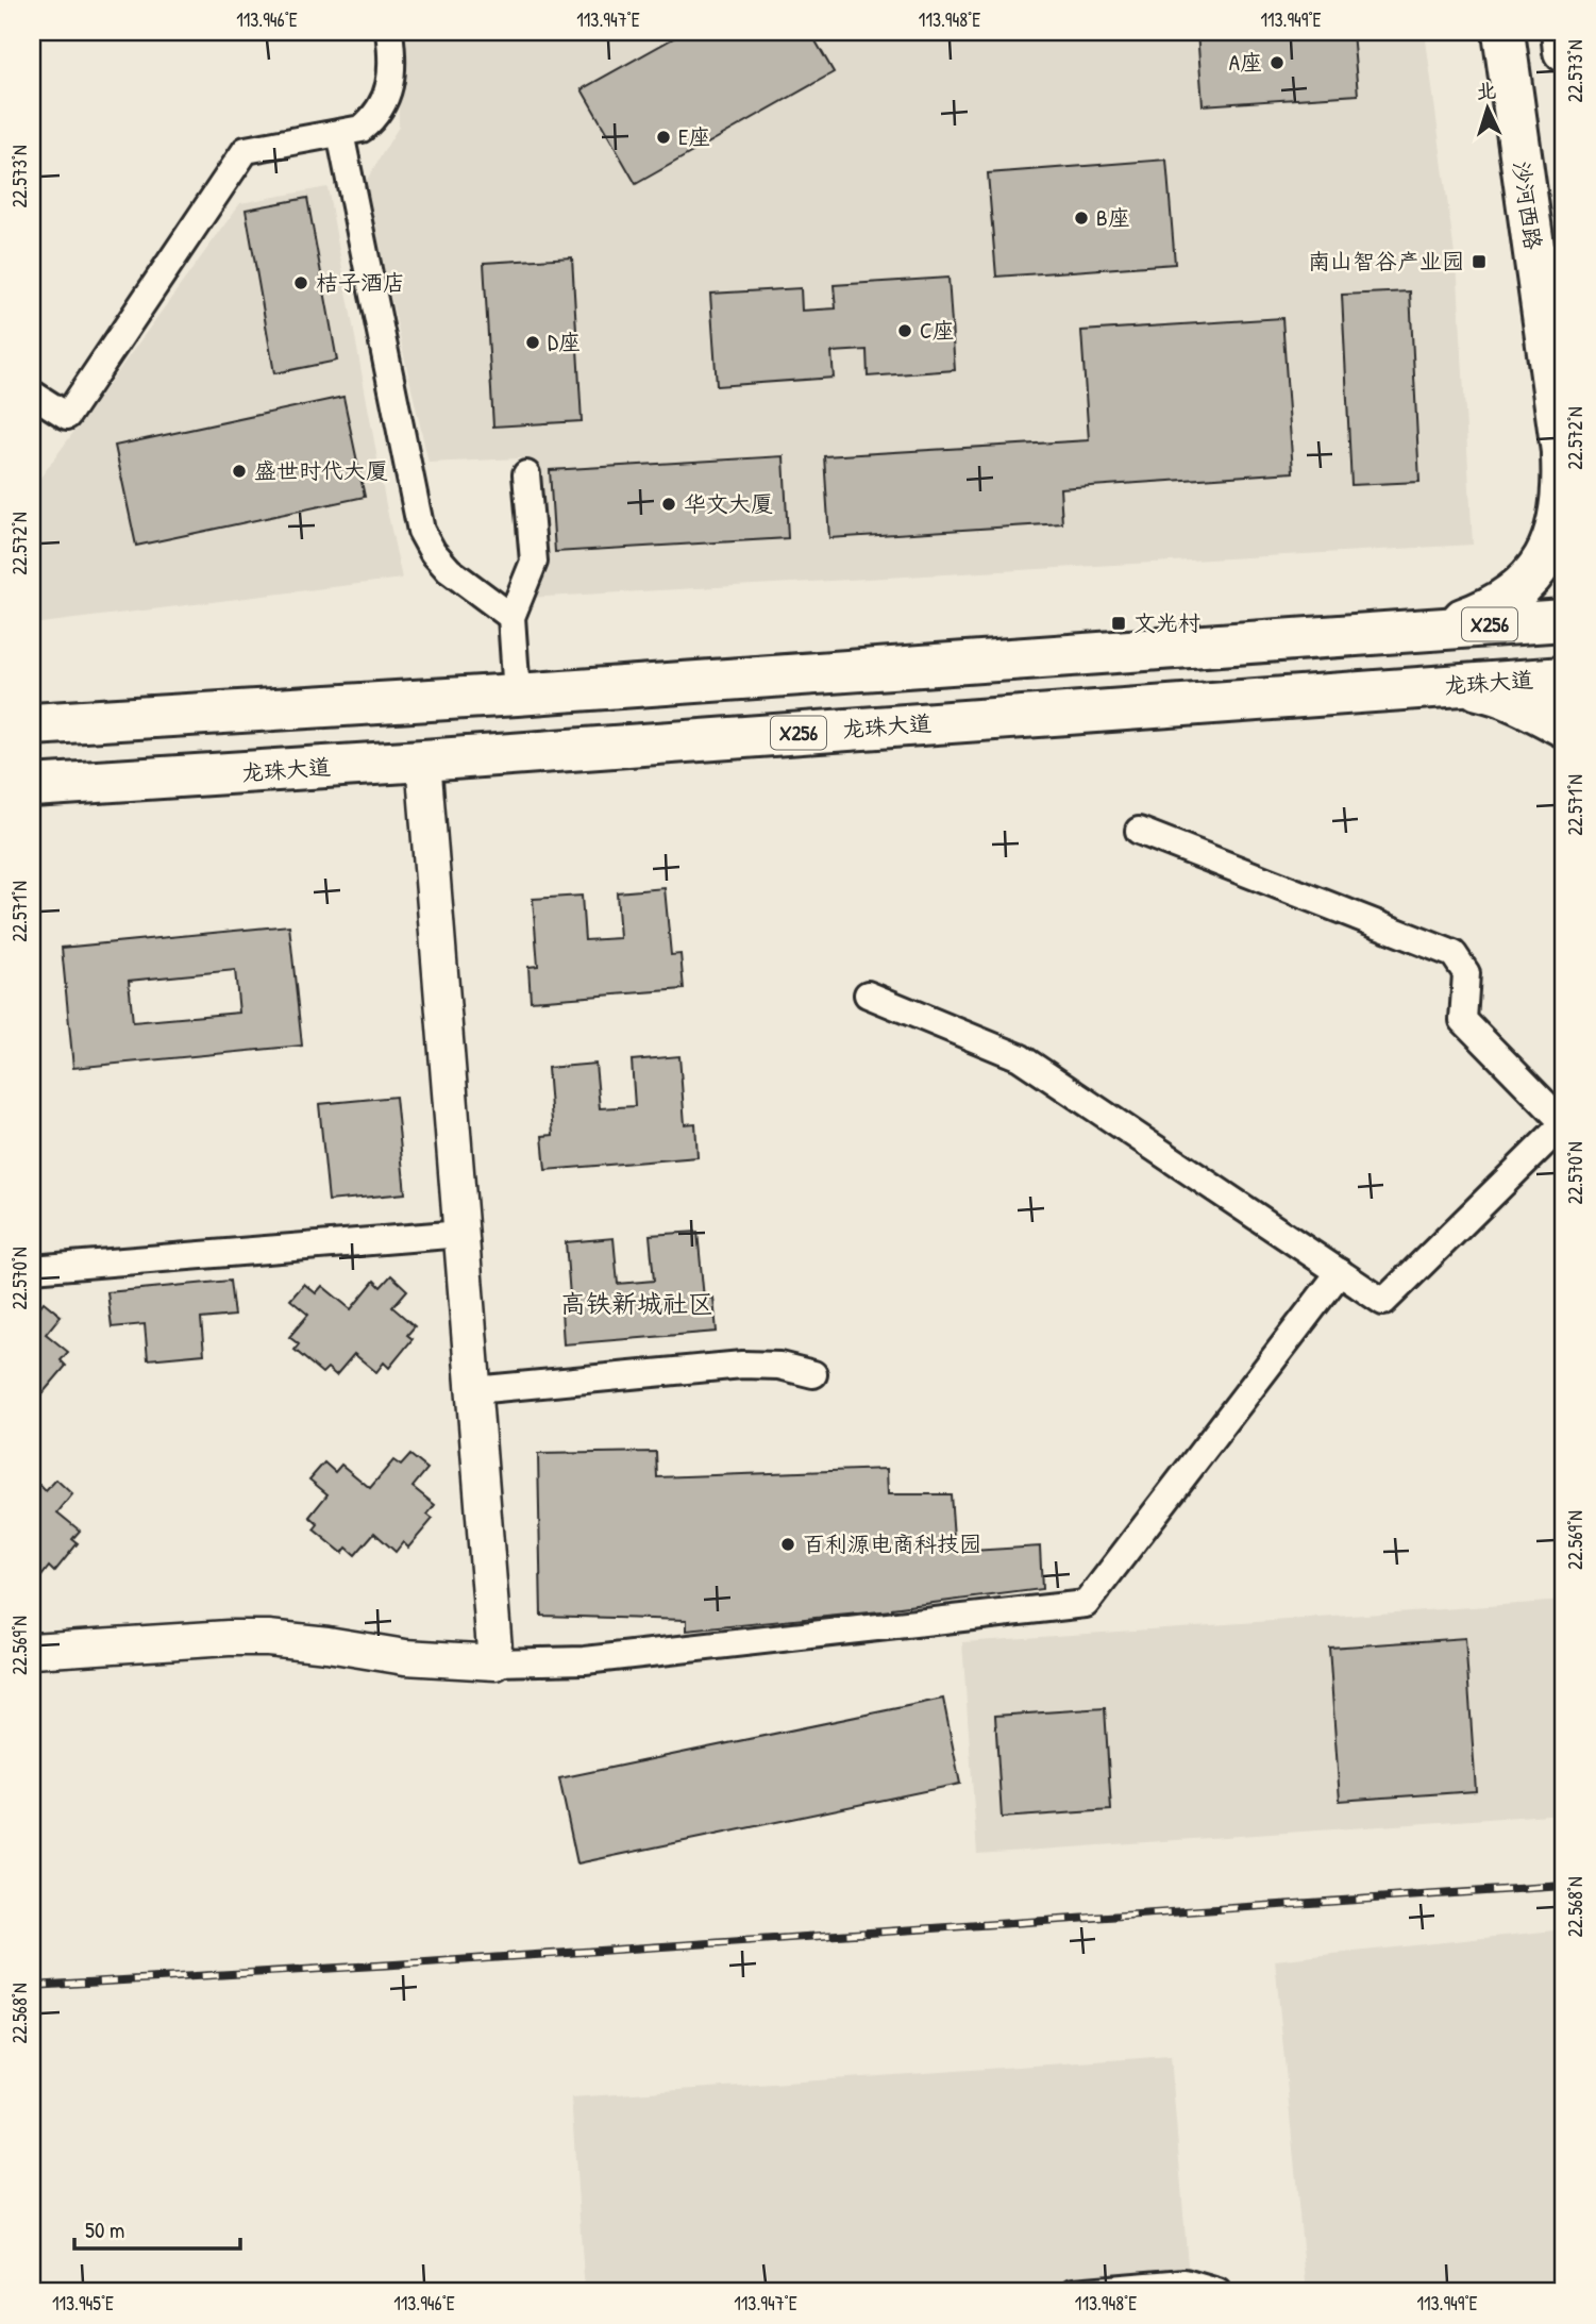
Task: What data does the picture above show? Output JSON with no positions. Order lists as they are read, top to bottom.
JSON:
{
  "streets": {
    "main road": ["沙河西路", "X256", "龙珠大道"]
  },
  "crossings": [
    ["沙河西路", "X256"]
  ],
  "districts": ["高铁新城社区"],
  "places": {
    "other": [
      "A座",
      "E座",
      "B座",
      "桔子酒店",
      "C座",
      "D座",
      "盛世时代大厦",
      "华文大厦",
      "百利源电商科技园"
    ],
    "transit": ["南山智谷产业园", "文光村"]
  },
  "scale_bar": "50 m",
  "north": "top",
  "coordinates": [
    "113.946°E",
    "113.947°E",
    "113.948°E",
    "113.949°E",
    "22.573°N",
    "22.572°N",
    "22.571°N",
    "22.570°N",
    "22.569°N",
    "22.568°N",
    "113.945°E"
  ]
}
